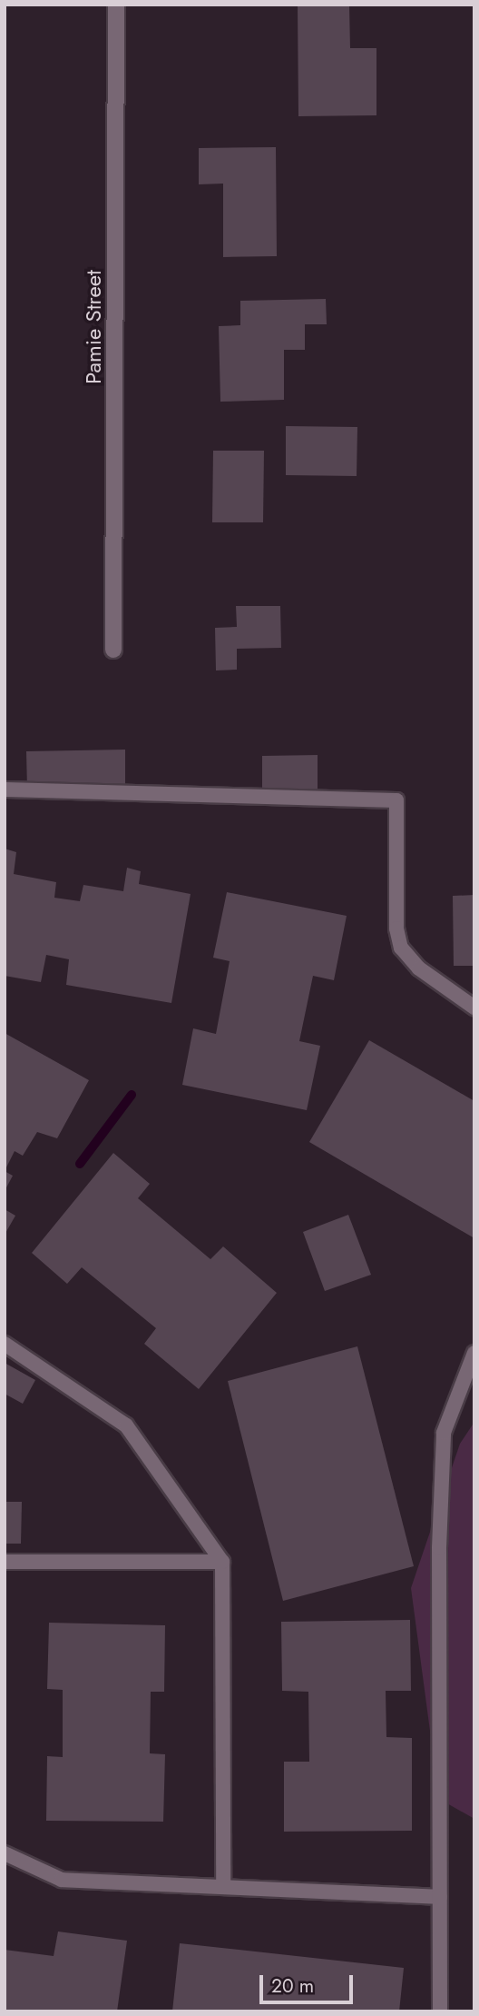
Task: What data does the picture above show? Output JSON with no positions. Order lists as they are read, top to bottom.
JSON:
{
  "streets": {
    "street": ["Pamie Street"]
  },
  "scale_bar": "20 m"
}
